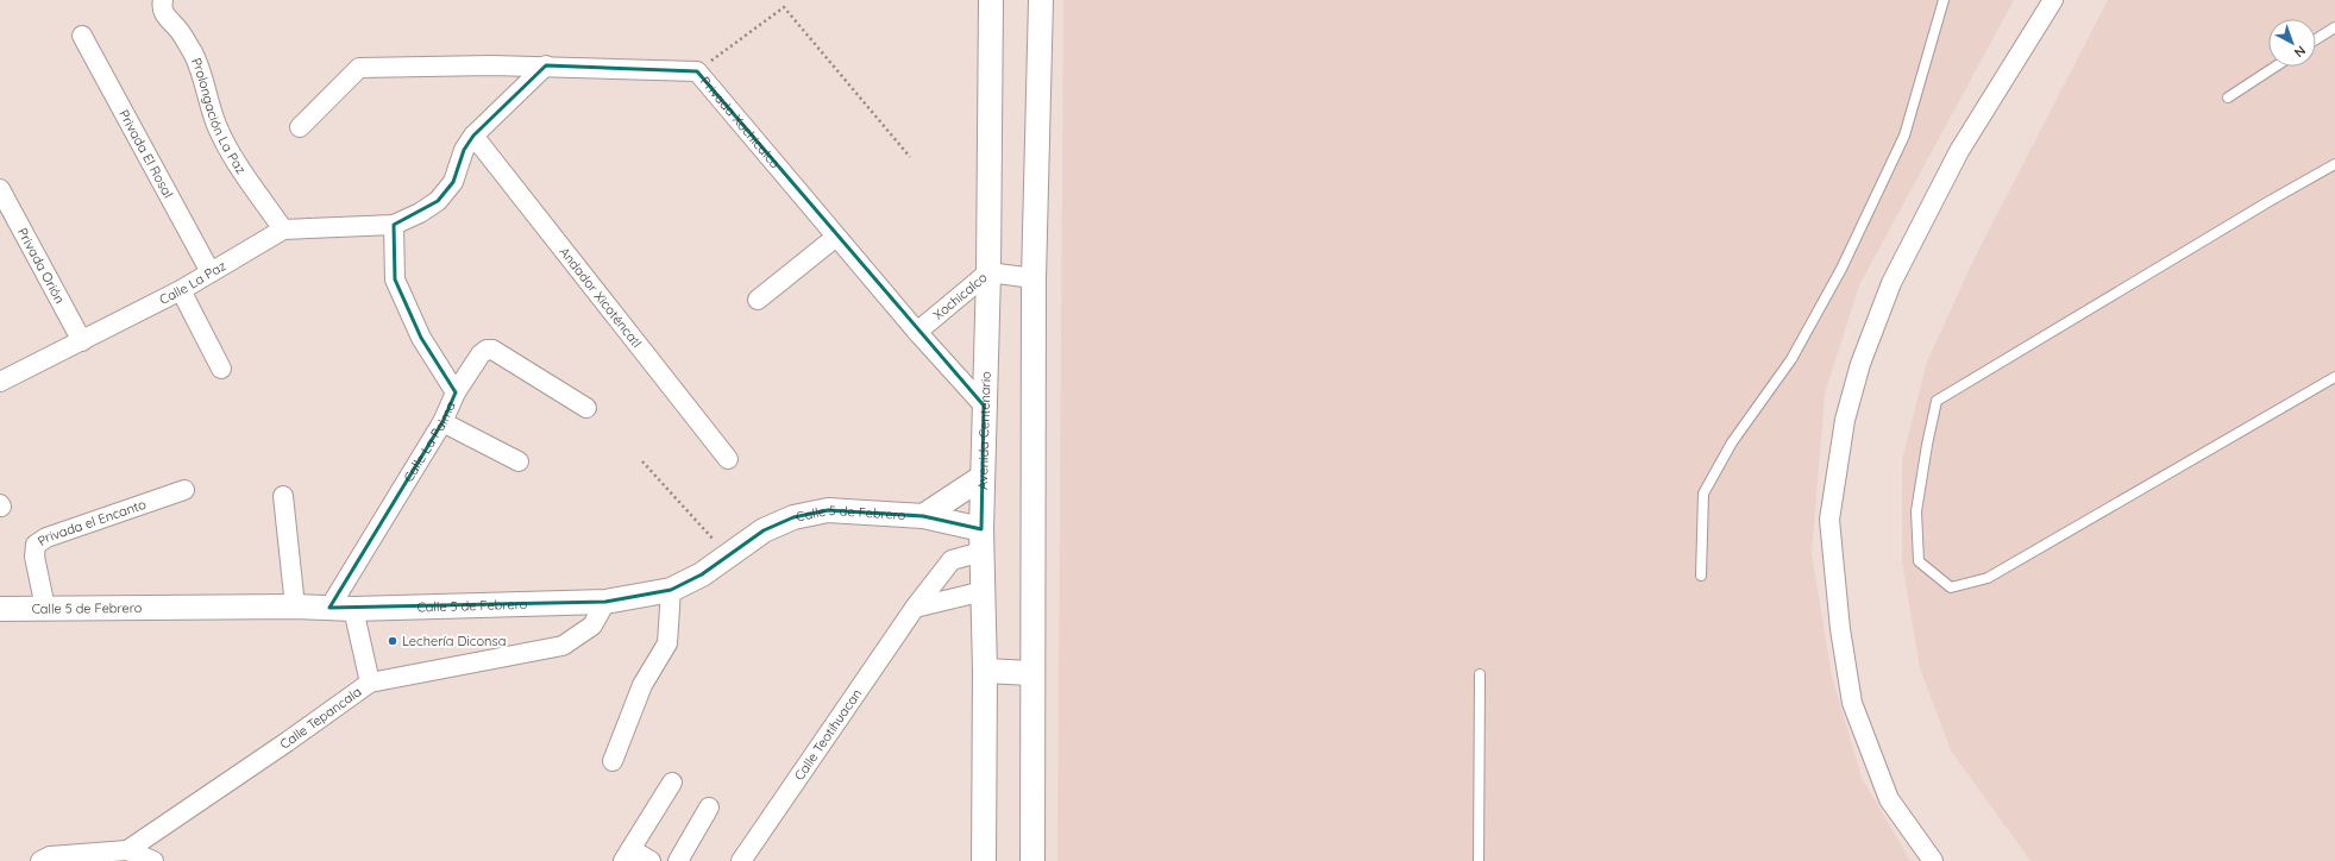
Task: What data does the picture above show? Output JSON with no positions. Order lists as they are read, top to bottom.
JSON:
{
  "streets": {
    "street": [
      "Prolongación La Paz",
      "Privada Xochicalco",
      "Privada El Rosal",
      "Privada Orión",
      "Calle La Paz",
      "Andador Xicoténcatl",
      "Xochicalco",
      "Avenida Centenario",
      "Calle La Palma",
      "Calle 5 de Febrero",
      "Privada el Encanto",
      "Calle Tepancala",
      "Calle Teotihuacan"
    ]
  },
  "crossings": [
    ["Prolongación La Paz", "Calle La Paz"],
    ["Privada Xochicalco", "Xochicalco"],
    ["Privada Xochicalco", "Avenida Centenario"],
    ["Privada El Rosal", "Calle La Paz"],
    ["Privada Orión", "Calle La Paz"],
    ["Calle La Paz", "Calle La Palma"],
    ["Xochicalco", "Avenida Centenario"],
    ["Avenida Centenario", "Calle 5 de Febrero"],
    ["Avenida Centenario", "Calle Teotihuacan"],
    ["Calle La Palma", "Calle 5 de Febrero"],
    ["Calle 5 de Febrero", "Privada el Encanto"],
    ["Calle 5 de Febrero", "Calle Tepancala"],
    ["Calle 5 de Febrero", "Calle Teotihuacan"]
  ],
  "places": ["Lechería Diconsa"],
  "north": "bottom right"
}
